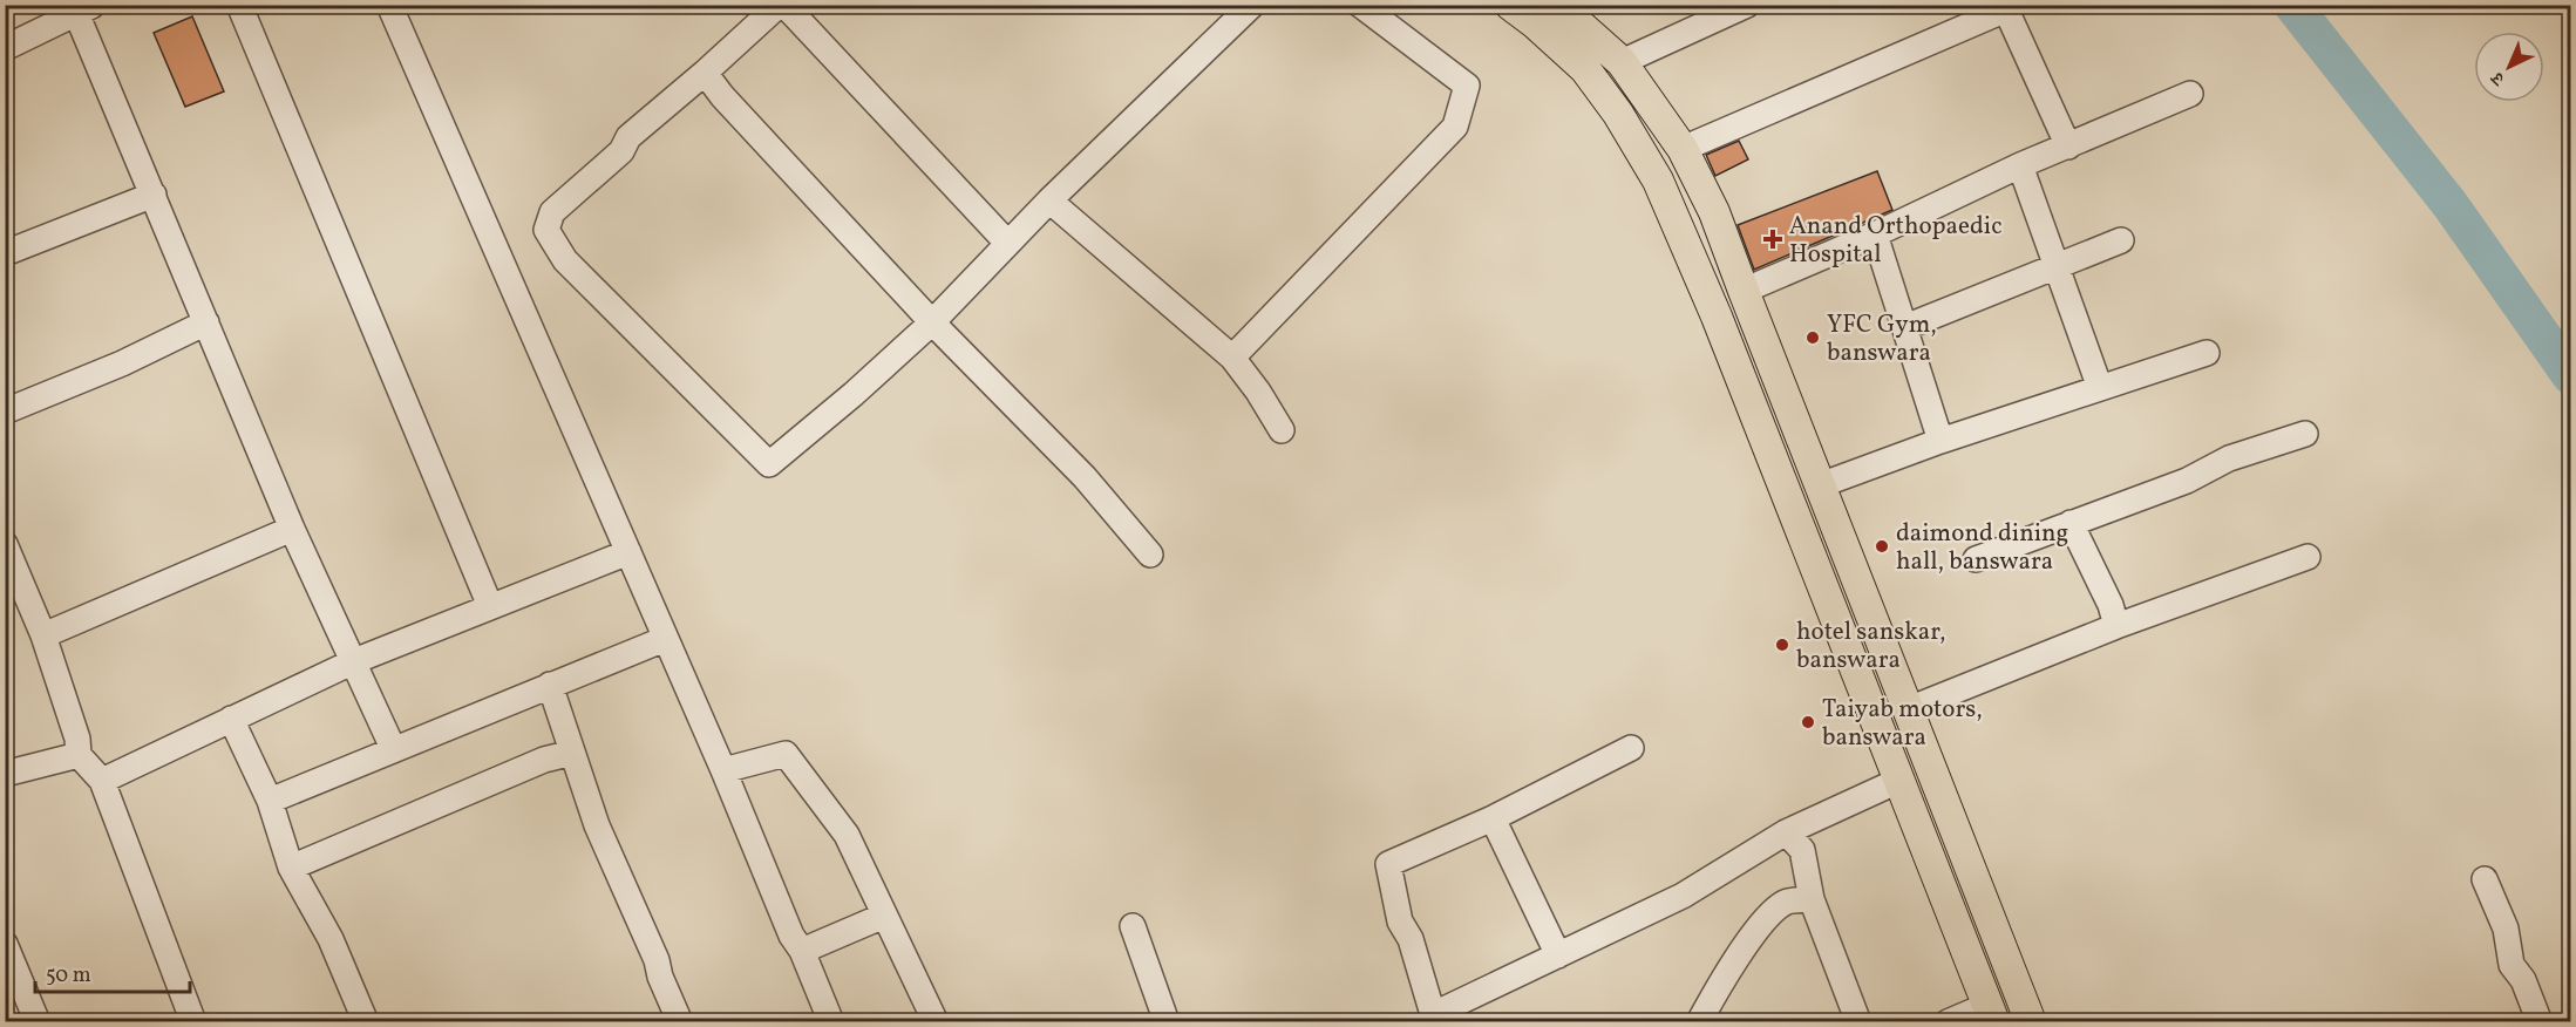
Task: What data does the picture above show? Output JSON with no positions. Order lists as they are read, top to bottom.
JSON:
{
  "places": {
    "health": ["Anand Orthopaedic Hospital"],
    "other": [
      "YFC Gym, banswara",
      "daimond dining hall, banswara",
      "hotel sanskar, banswara",
      "Taiyab motors, banswara"
    ]
  },
  "scale_bar": "50 m",
  "north": "bottom left"
}
